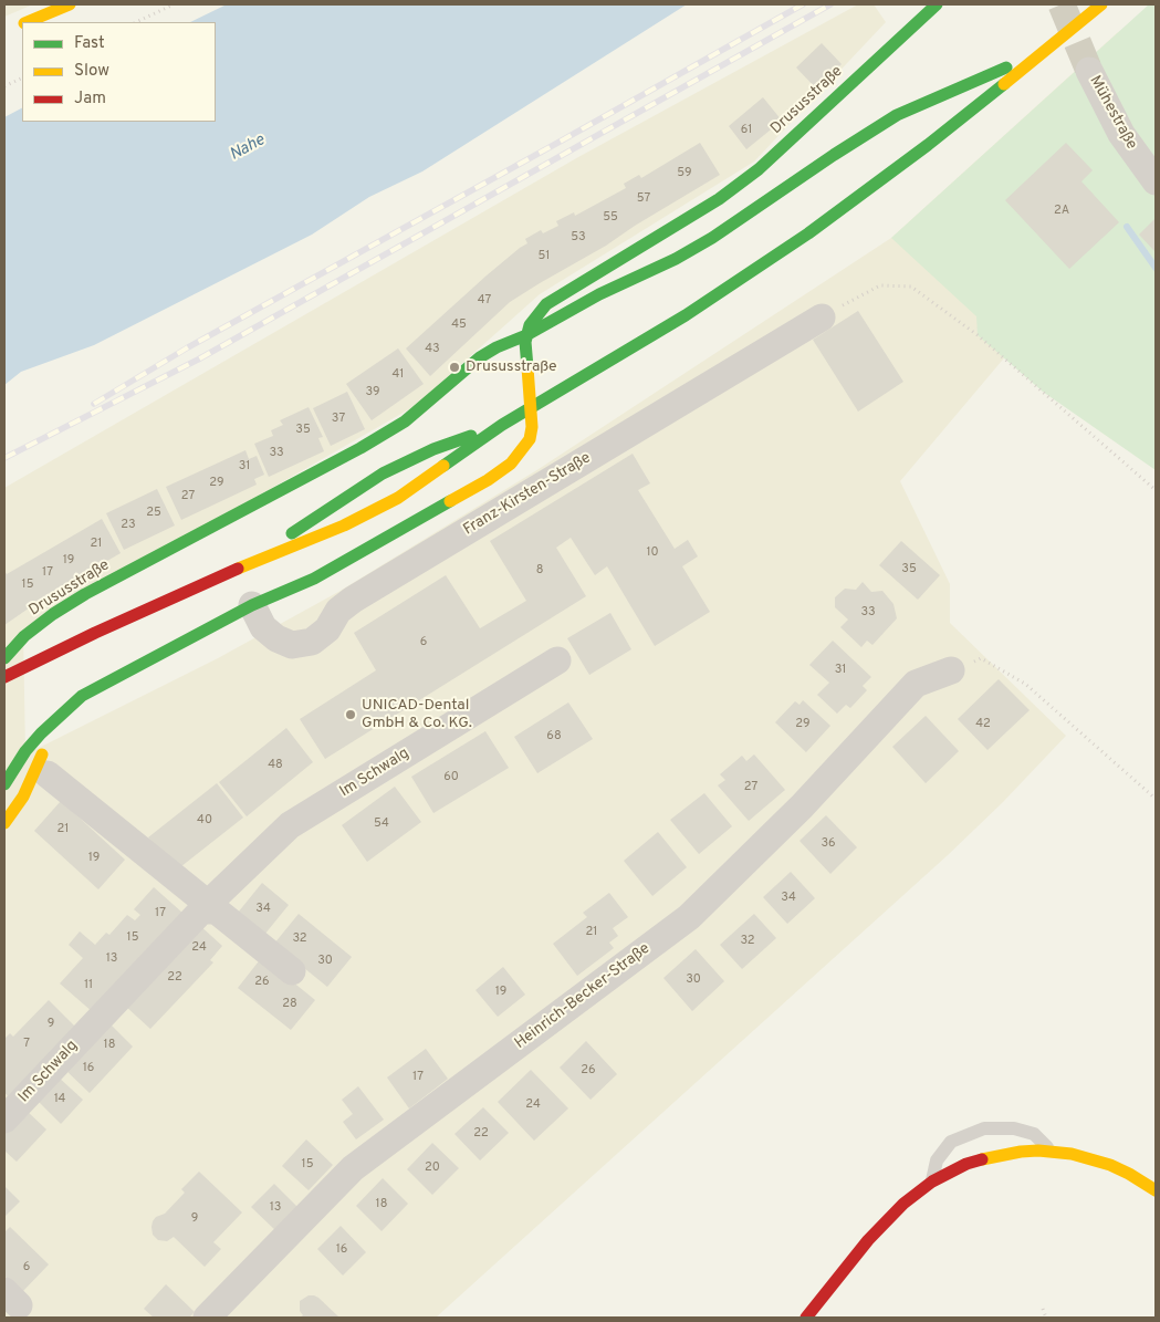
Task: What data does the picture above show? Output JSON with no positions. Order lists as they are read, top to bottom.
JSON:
{
  "streets": {
    "main road": ["Drususstraße"],
    "street": [
      "Mühestraße",
      "Franz-Kirsten-Straße",
      "Im Schwalg",
      "Heinrich-Becker-Straße"
    ]
  },
  "water": ["Nahe"],
  "places": ["Drususstraße", "UNICAD-Dental GmbH & Co. KG."],
  "house_numbers": [
    "61",
    "59",
    "57",
    "2A",
    "55",
    "53",
    "51",
    "47",
    "45",
    "43",
    "41",
    "39",
    "37",
    "35",
    "33",
    "31",
    "29",
    "27",
    "25",
    "23",
    "21",
    "10",
    "19",
    "35",
    "8",
    "17",
    "15",
    "33",
    "6",
    "31",
    "29",
    "42",
    "68",
    "48",
    "60",
    "27",
    "40",
    "54",
    "21",
    "36",
    "19",
    "34",
    "34",
    "17",
    "21",
    "15",
    "32",
    "32",
    "24",
    "13",
    "30",
    "22",
    "30",
    "26",
    "11",
    "19",
    "28",
    "9",
    "7",
    "18",
    "16",
    "26",
    "17",
    "14",
    "24",
    "22",
    "15",
    "20",
    "18",
    "13",
    "9",
    "16",
    "6"
  ],
  "legend": ["Fast", "Slow", "Jam"]
}
